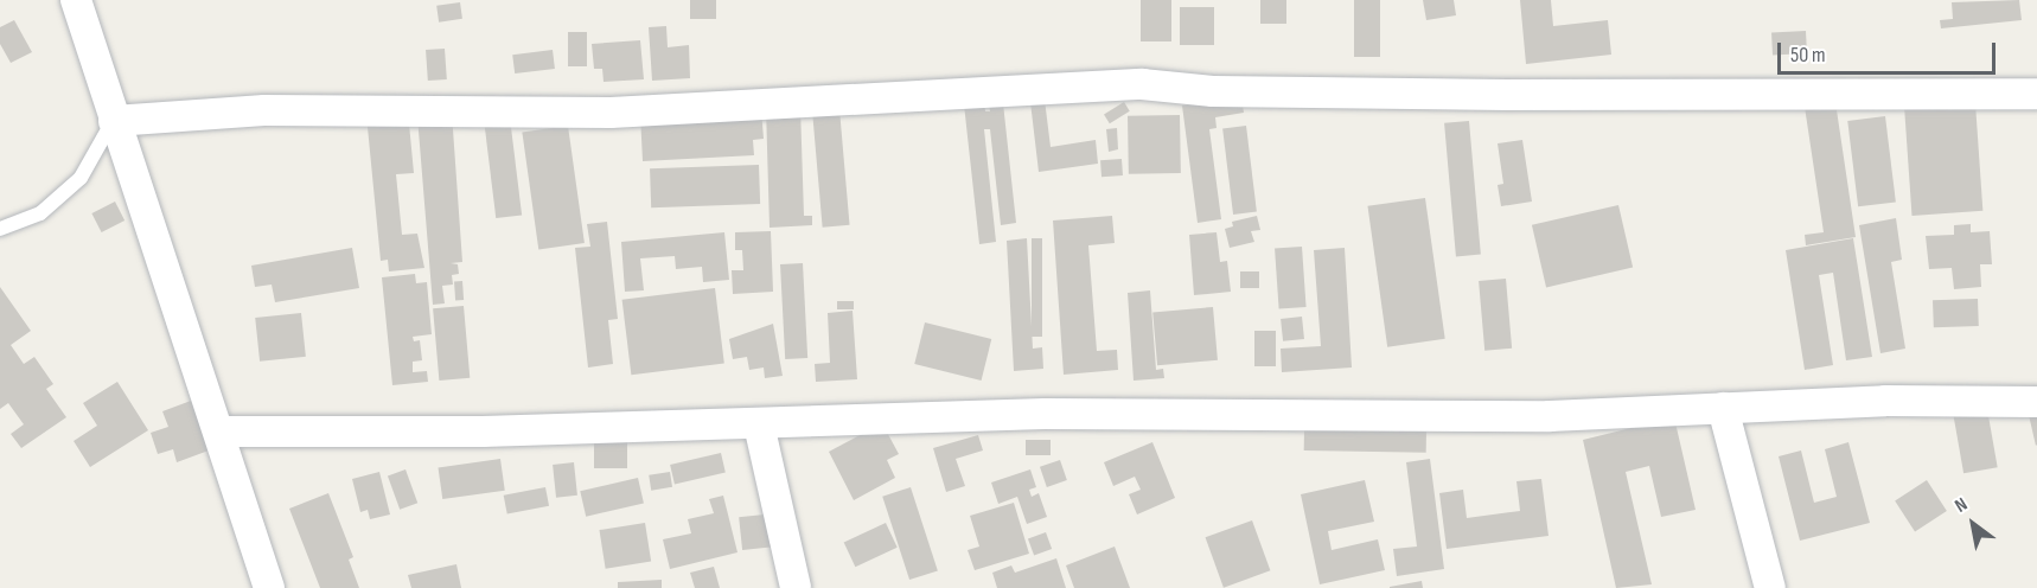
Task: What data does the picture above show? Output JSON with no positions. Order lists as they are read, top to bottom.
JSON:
{
  "scale_bar": "50 m",
  "north": "top left"
}
